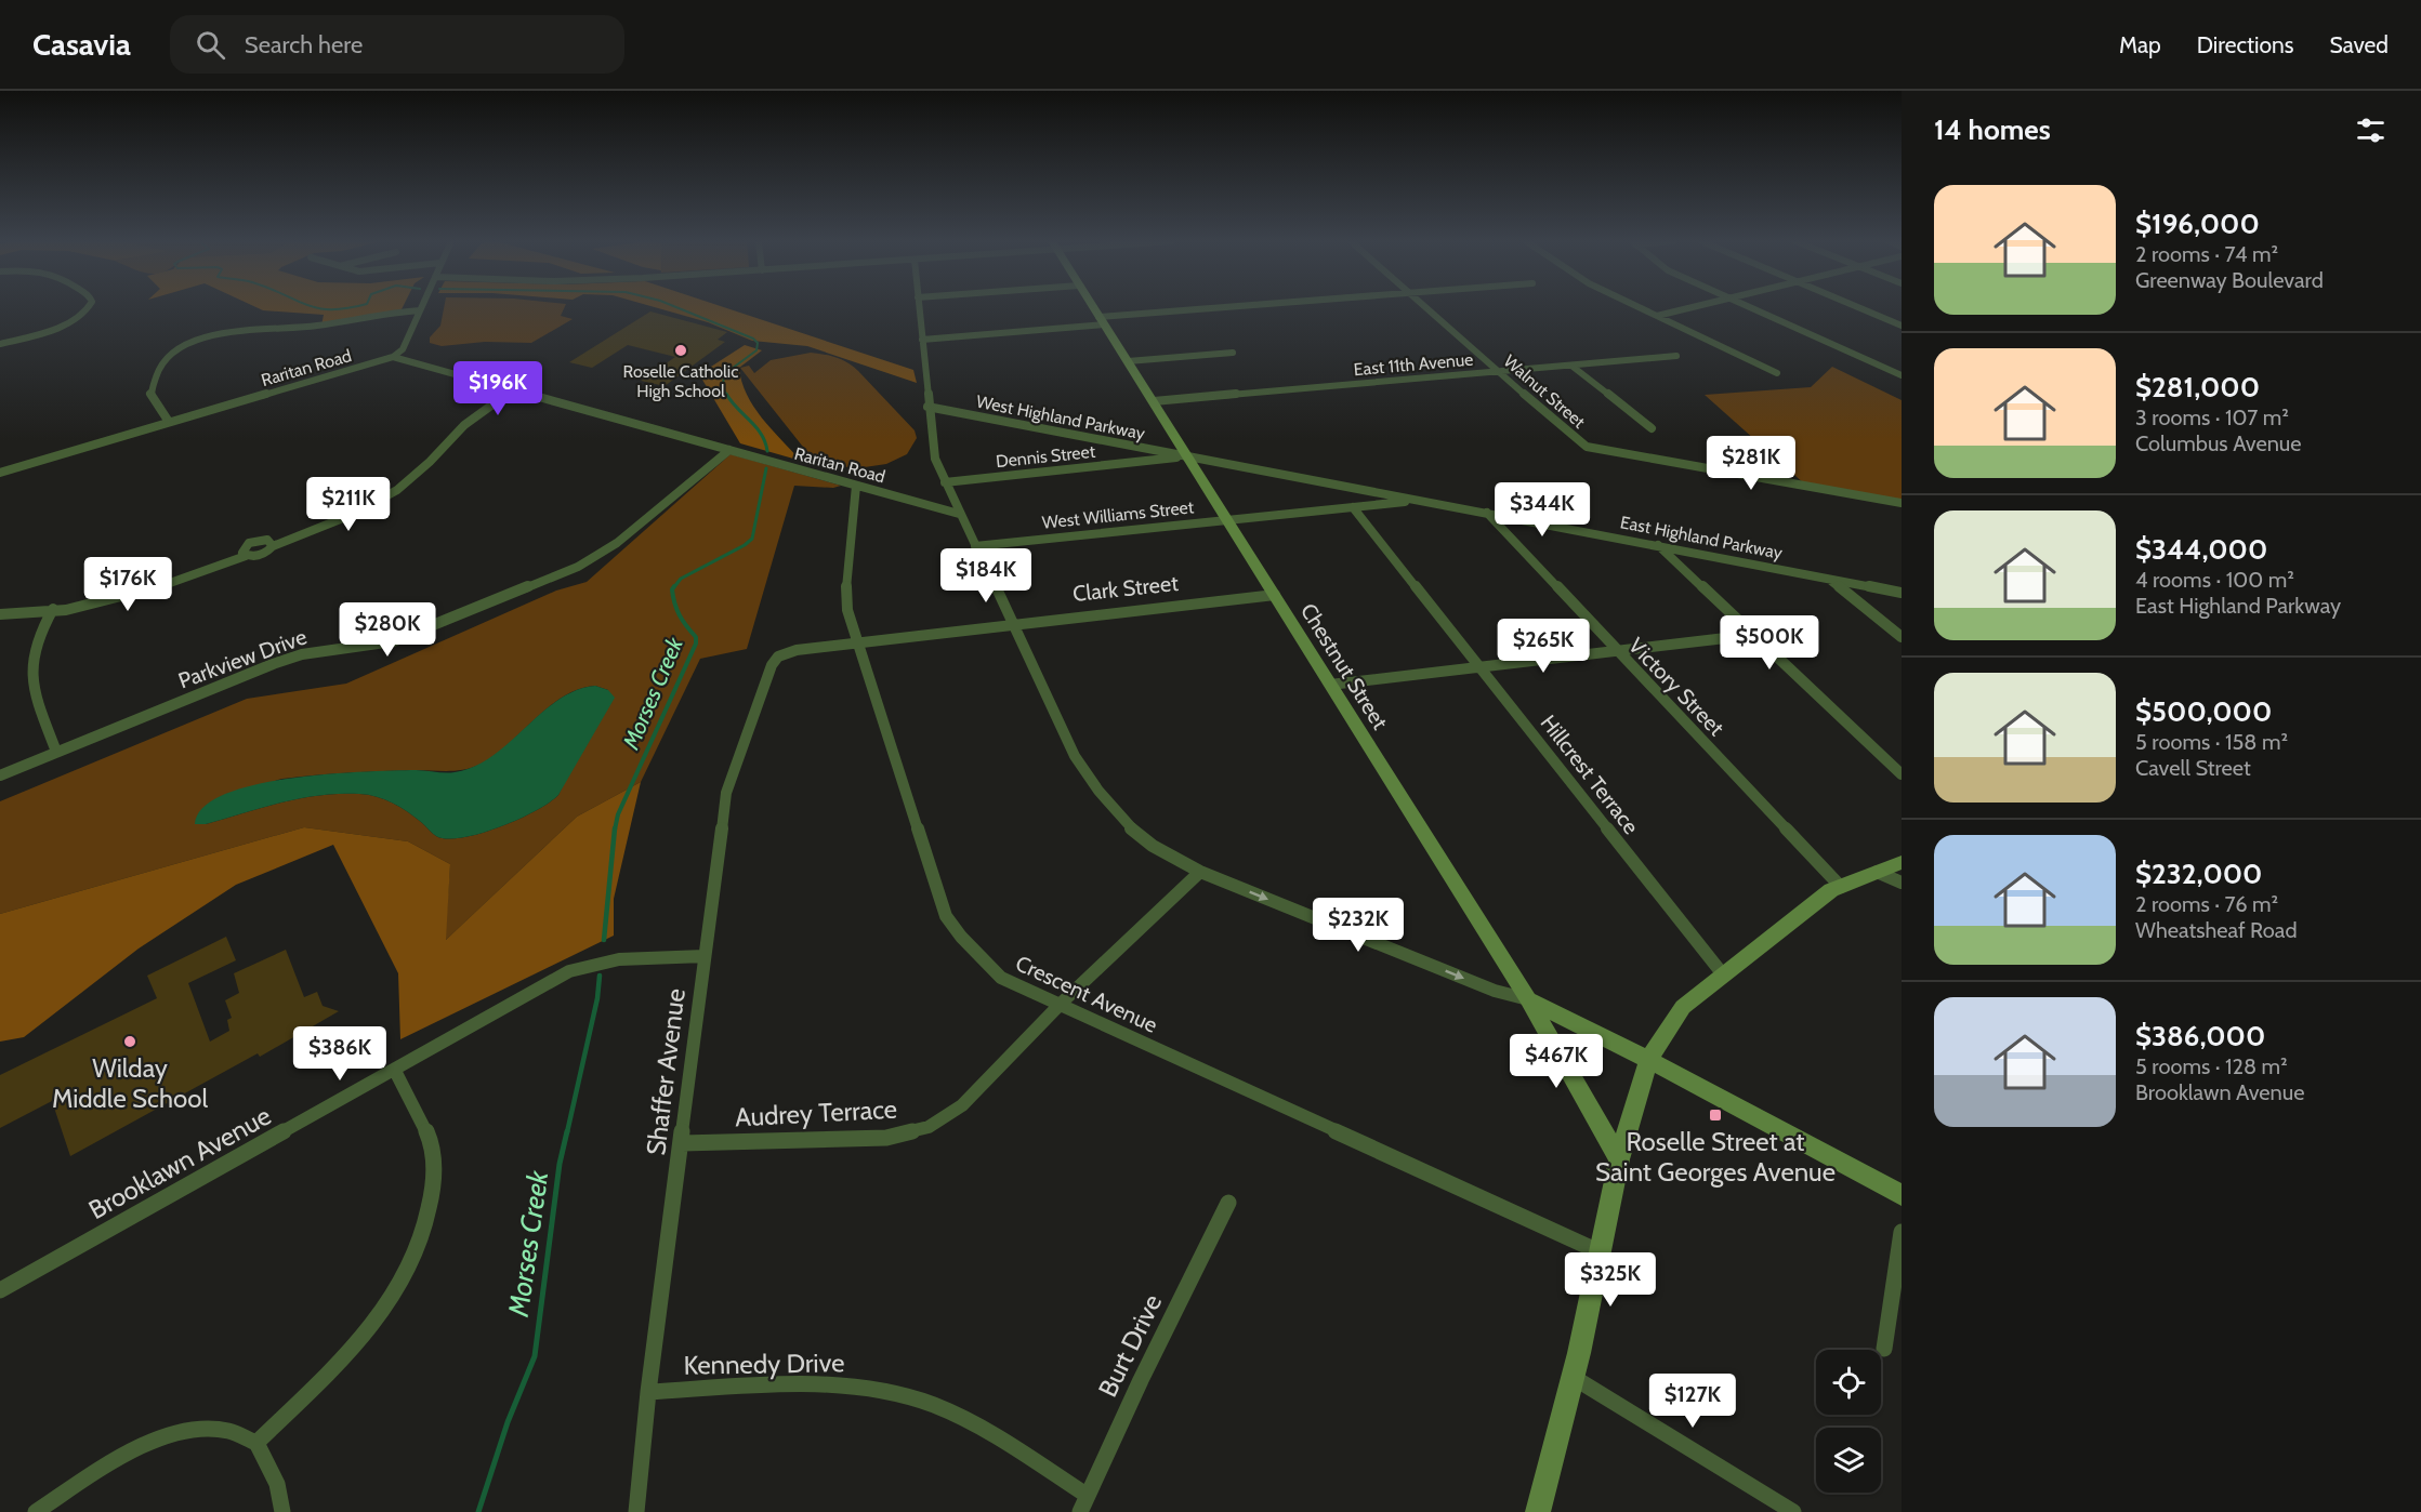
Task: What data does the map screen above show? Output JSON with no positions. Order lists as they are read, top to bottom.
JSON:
{
  "streets": {
    "street": [
      "East 11th Avenue",
      "Raritan Road",
      "Walnut Street",
      "West Highland Parkway",
      "Dennis Street",
      "West Williams Street",
      "East Highland Parkway",
      "Clark Street",
      "Parkview Drive",
      "Chestnut Street",
      "Victory Street",
      "Hillcrest Terrace",
      "Crescent Avenue",
      "Shaffer Avenue",
      "Audrey Terrace",
      "Brooklawn Avenue",
      "Burt Drive",
      "Kennedy Drive"
    ]
  },
  "crossings": [
    ["East 11th Avenue", "Walnut Street"],
    ["East 11th Avenue", "Chestnut Street"],
    ["Raritan Road", "Parkview Drive"],
    ["Raritan Road", "Crescent Avenue"],
    ["West Highland Parkway", "Dennis Street"],
    ["West Highland Parkway", "East Highland Parkway"],
    ["West Highland Parkway", "Chestnut Street"],
    ["Dennis Street", "East Highland Parkway"],
    ["Dennis Street", "Chestnut Street"],
    ["West Williams Street", "East Highland Parkway"],
    ["West Williams Street", "Chestnut Street"],
    ["West Williams Street", "Hillcrest Terrace"],
    ["East Highland Parkway", "Chestnut Street"],
    ["East Highland Parkway", "Victory Street"],
    ["Clark Street", "Chestnut Street"],
    ["Clark Street", "Crescent Avenue"],
    ["Clark Street", "Shaffer Avenue"],
    ["Crescent Avenue", "Audrey Terrace"],
    ["Shaffer Avenue", "Audrey Terrace"],
    ["Shaffer Avenue", "Brooklawn Avenue"],
    ["Shaffer Avenue", "Kennedy Drive"],
    ["Burt Drive", "Kennedy Drive"]
  ],
  "water": ["Morses Creek"],
  "places": {
    "other": ["Roselle Catholic High School", "Wilday Middle School"],
    "transit": ["Roselle Street at Saint Georges Avenue"]
  },
  "page": {
    "header": "Casavia",
    "search": "Search here",
    "nav": ["Map", "Directions", "Saved"],
    "heading": "14 homes",
    "list": [
      {
        "name": "$196,000",
        "note": "2 rooms · 74 m² · Greenway Boulevard"
      },
      {
        "name": "$281,000",
        "note": "3 rooms · 107 m² · Columbus Avenue"
      },
      {
        "name": "$344,000",
        "note": "4 rooms · 100 m² · East Highland Parkway"
      },
      {
        "name": "$500,000",
        "note": "5 rooms · 158 m² · Cavell Street"
      },
      {
        "name": "$232,000",
        "note": "2 rooms · 76 m² · Wheatsheaf Road"
      },
      {
        "name": "$386,000",
        "note": "5 rooms · 128 m² · Brooklawn Avenue"
      }
    ],
    "price": [
      "$196K",
      "$281K",
      "$211K",
      "$344K",
      "$184K",
      "$176K",
      "$280K",
      "$500K",
      "$265K",
      "$232K",
      "$386K",
      "$467K",
      "$325K",
      "$127K"
    ]
  }
}
